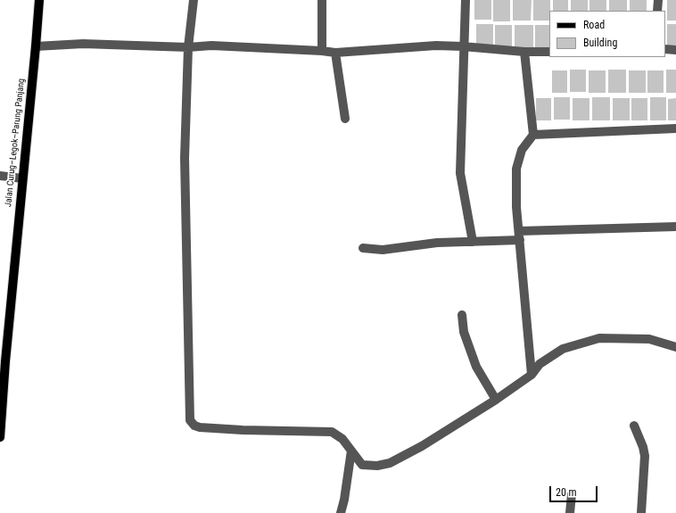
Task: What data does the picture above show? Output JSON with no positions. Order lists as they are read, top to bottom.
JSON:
{
  "streets": {
    "main road": ["Jalan Curug–Legok–Parung Panjang"]
  },
  "legend": ["Road", "Building"],
  "scale_bar": "20 m"
}
